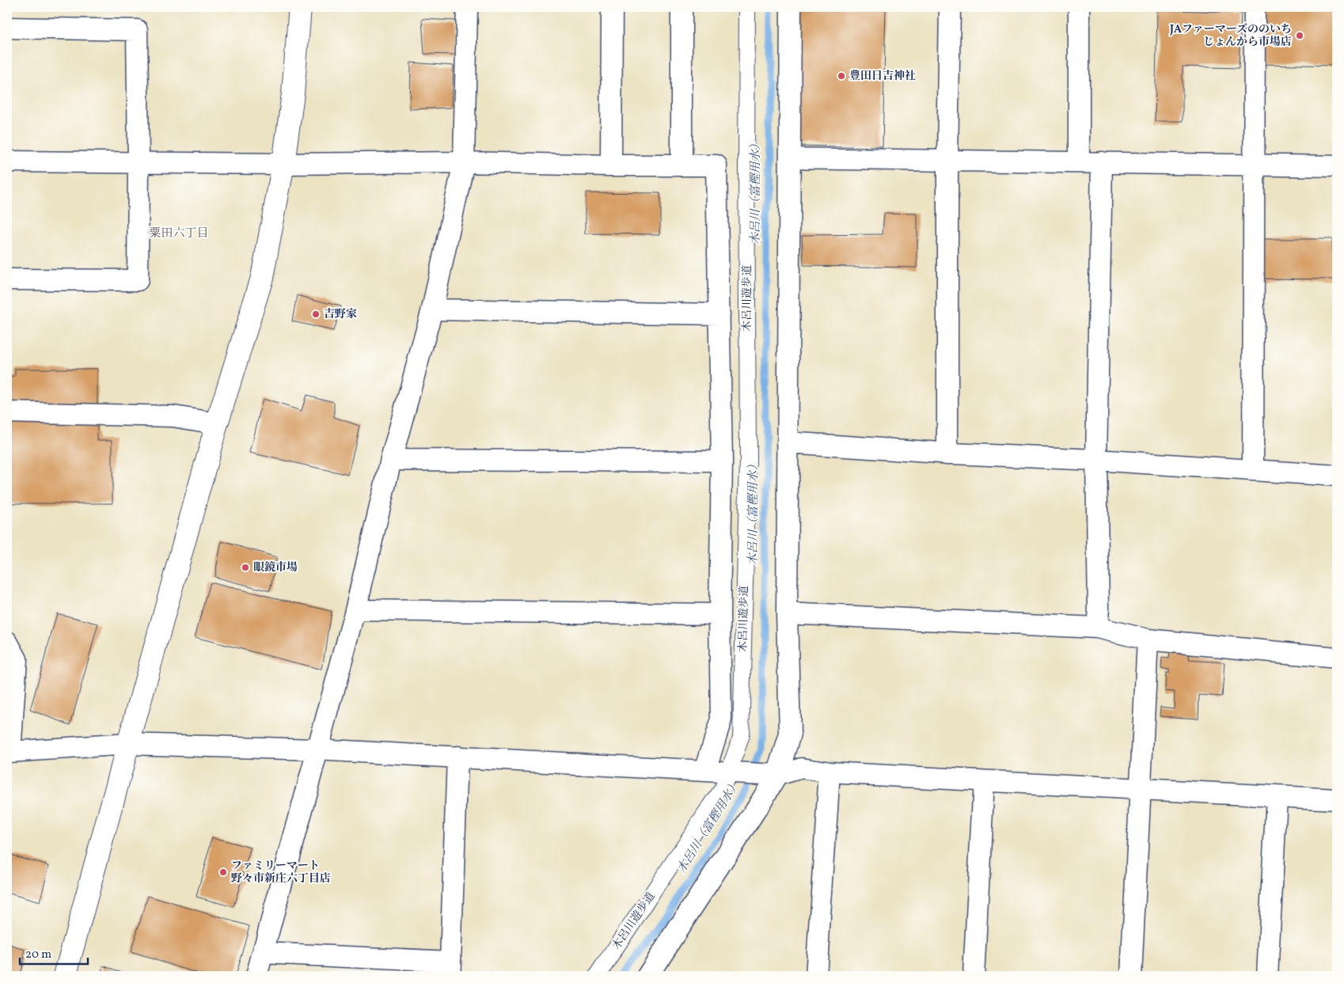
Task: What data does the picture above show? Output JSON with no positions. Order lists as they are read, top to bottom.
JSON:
{
  "streets": {
    "street": ["木呂川遊歩道"]
  },
  "districts": ["粟田六丁目"],
  "water": ["木呂川（富樫用水）"],
  "places": [
    "JAファーマーズののいち じょんから市場店",
    "豊田日吉神社",
    "吉野家",
    "眼鏡市場",
    "ファミリーマート 野々市新庄六丁目店"
  ],
  "scale_bar": "20 m"
}
